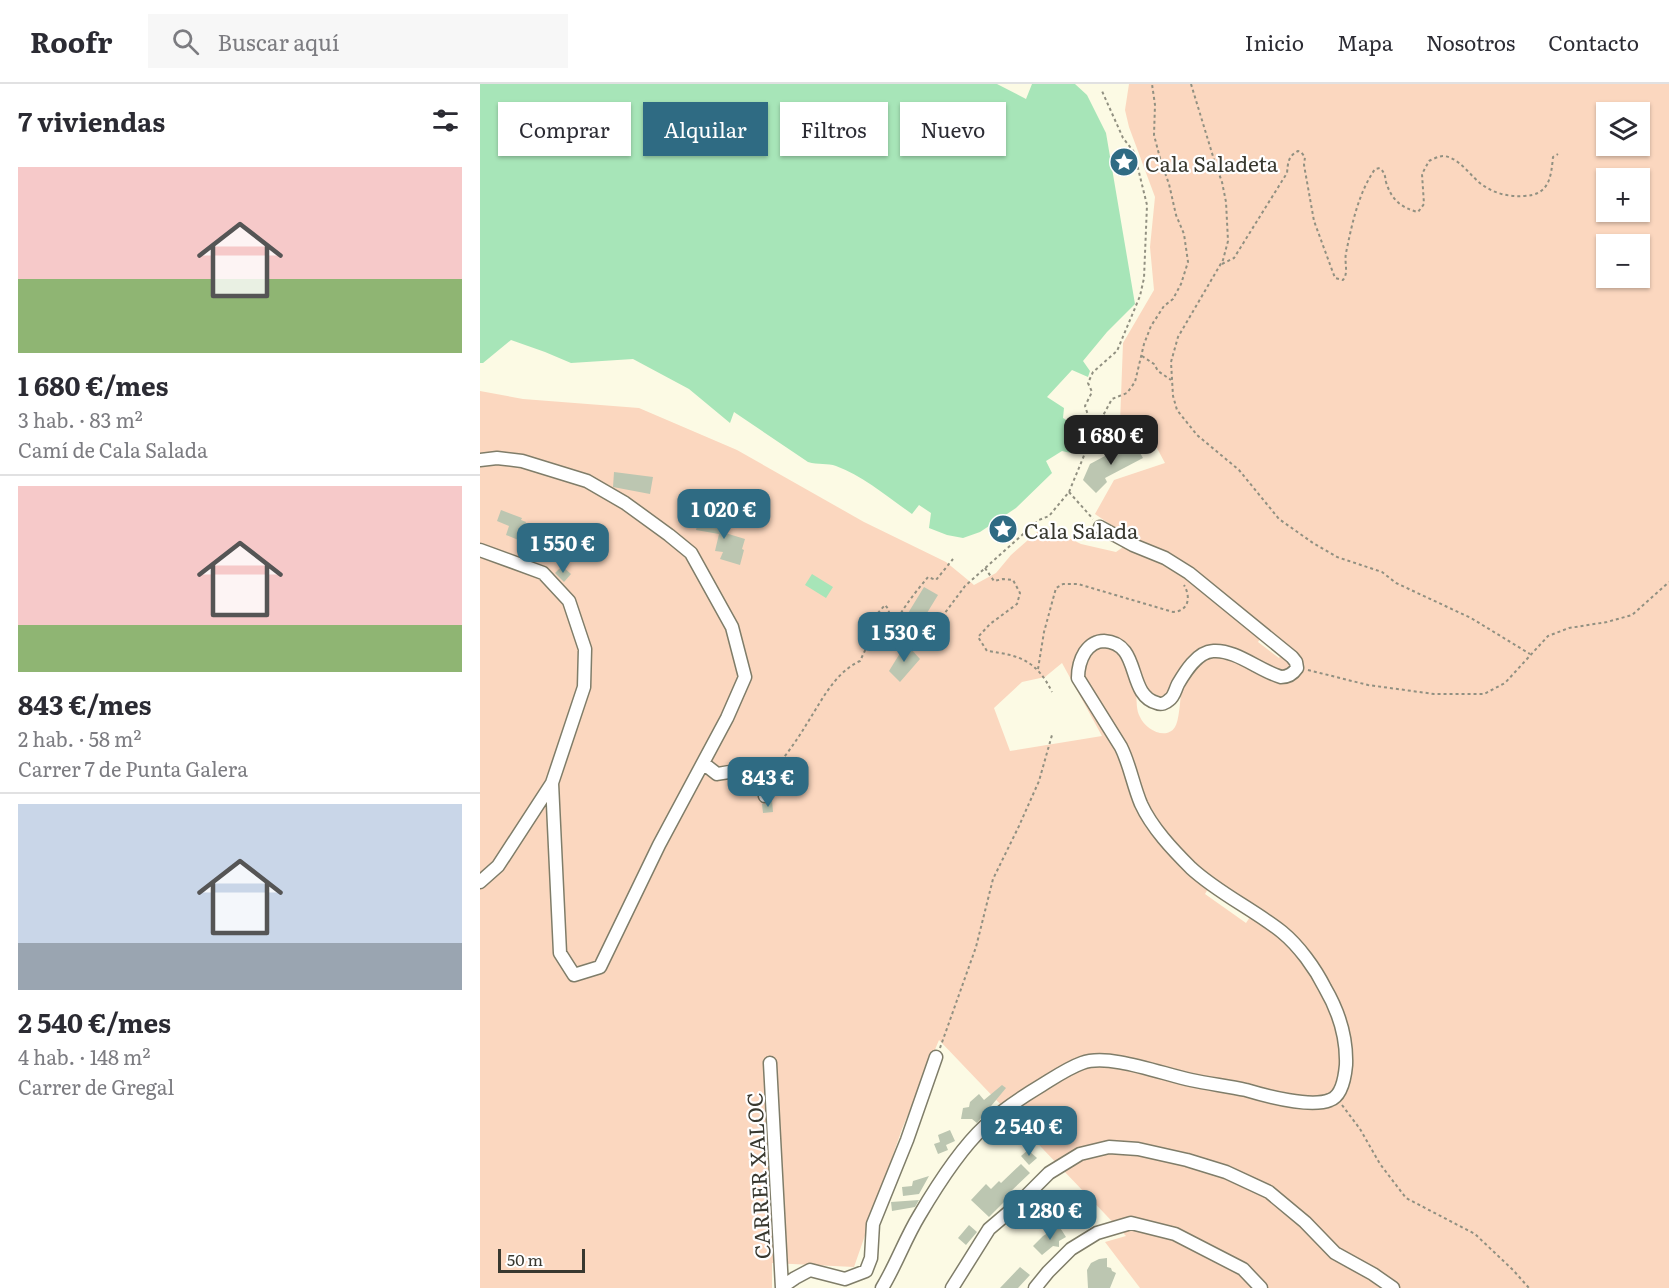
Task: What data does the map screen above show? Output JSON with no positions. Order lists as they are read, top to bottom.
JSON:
{
  "streets": {
    "street": ["CARRER XALOC"]
  },
  "places": {
    "place": ["Cala Saladeta", "Cala Salada"]
  },
  "scale_bar": "50 m",
  "page": {
    "header": "Roofr",
    "search": "Buscar aquí",
    "nav": [
      "Inicio",
      "Mapa",
      "Nosotros",
      "Contacto"
    ],
    "heading": "7 viviendas",
    "map_buttons": ["+", "−"],
    "chip": [
      "Comprar",
      "Alquilar",
      "Filtros",
      "Nuevo"
    ],
    "list": [
      {
        "name": "1 680 €/mes",
        "note": "3 hab. · 83 m² · Camí de Cala Salada"
      },
      {
        "name": "843 €/mes",
        "note": "2 hab. · 58 m² · Carrer 7 de Punta Galera"
      },
      {
        "name": "2 540 €/mes",
        "note": "4 hab. · 148 m² · Carrer de Gregal"
      }
    ],
    "price": [
      "1 680 €",
      "1 020 €",
      "1 550 €",
      "1 530 €",
      "843 €",
      "2 540 €",
      "1 280 €"
    ],
    "scale": "50 m"
  }
}
